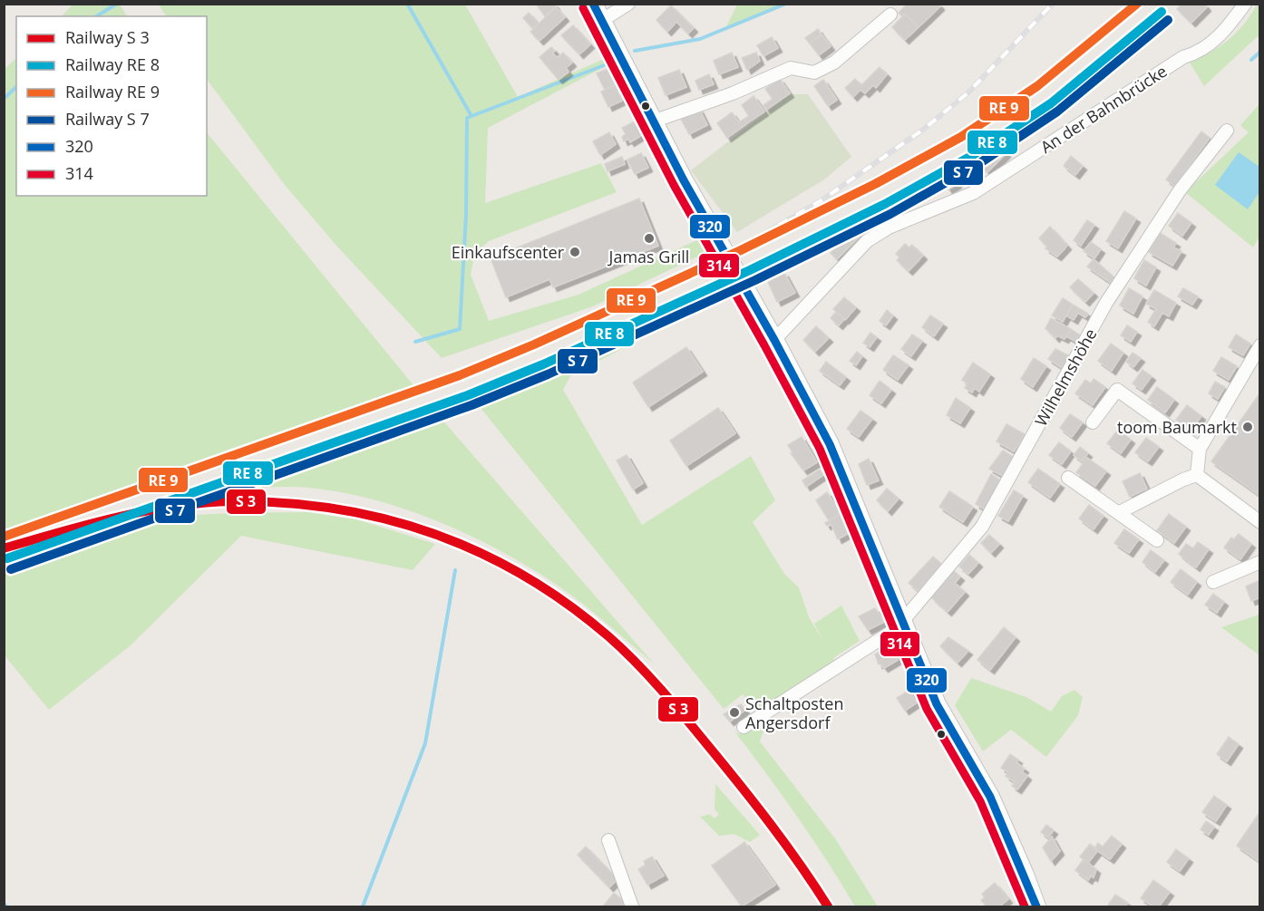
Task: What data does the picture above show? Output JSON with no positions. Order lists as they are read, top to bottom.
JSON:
{
  "streets": {
    "street": ["An der Bahnbrücke", "Wilhelmshöhe"]
  },
  "places": [
    "Jamas Grill",
    "Einkaufscenter",
    "toom Baumarkt",
    "Schaltposten Angersdorf"
  ],
  "lines": ["transit line 320", "transit line 314"],
  "legend": [
    "Railway S 3",
    "Railway RE 8",
    "Railway RE 9",
    "Railway S 7",
    "320",
    "314"
  ]
}
